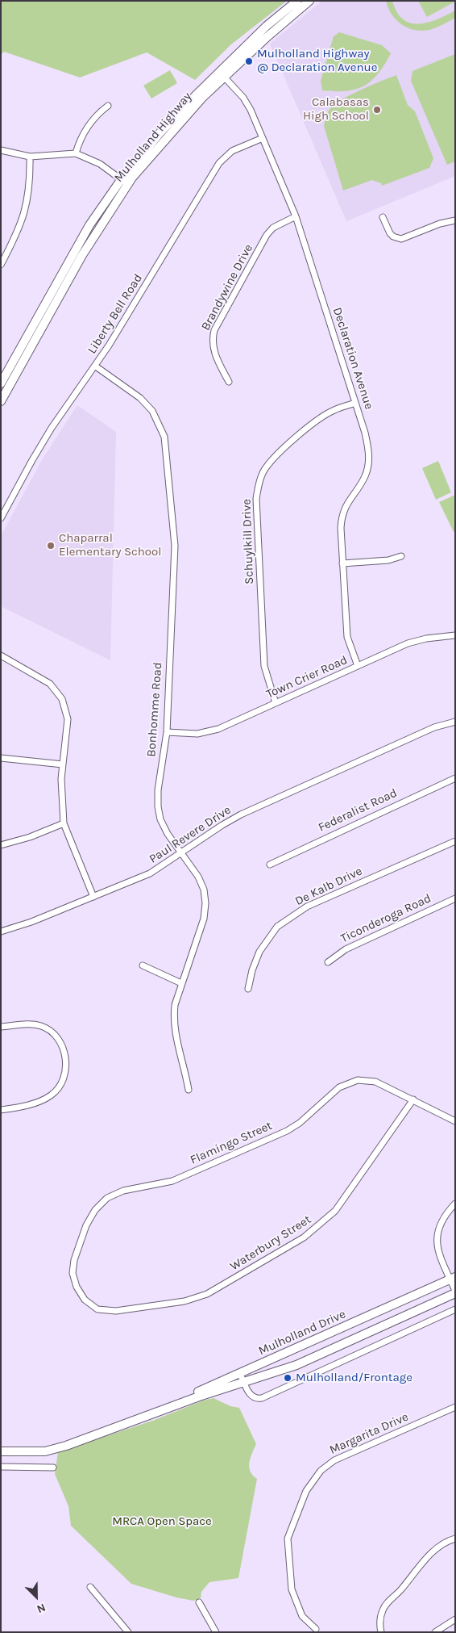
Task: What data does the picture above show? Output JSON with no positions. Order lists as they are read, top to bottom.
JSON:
{
  "streets": {
    "main road": ["Mulholland Highway", "Mulholland Drive"],
    "street": [
      "Brandywine Drive",
      "Liberty Bell Road",
      "Declaration Avenue",
      "Schuylkill Drive",
      "Town Crier Road",
      "Bonhomme Road",
      "Federalist Road",
      "Paul Revere Drive",
      "De Kalb Drive",
      "Ticonderoga Road",
      "Flamingo Street",
      "Waterbury Street",
      "Margarita Drive"
    ]
  },
  "crossings": [
    ["Mulholland Highway", "Declaration Avenue"],
    ["Brandywine Drive", "Declaration Avenue"],
    ["Liberty Bell Road", "Declaration Avenue"],
    ["Liberty Bell Road", "Bonhomme Road"],
    ["Declaration Avenue", "Schuylkill Drive"],
    ["Declaration Avenue", "Town Crier Road"],
    ["Schuylkill Drive", "Town Crier Road"],
    ["Town Crier Road", "Bonhomme Road"],
    ["Bonhomme Road", "Paul Revere Drive"],
    ["Flamingo Street", "Waterbury Street"]
  ],
  "parks": ["MRCA Open Space"],
  "places": [
    "Mulholland Highway @ Declaration Avenue",
    "Calabasas High School",
    "Chaparral Elementary School",
    "Mulholland/Frontage"
  ],
  "north": "bottom right"
}
